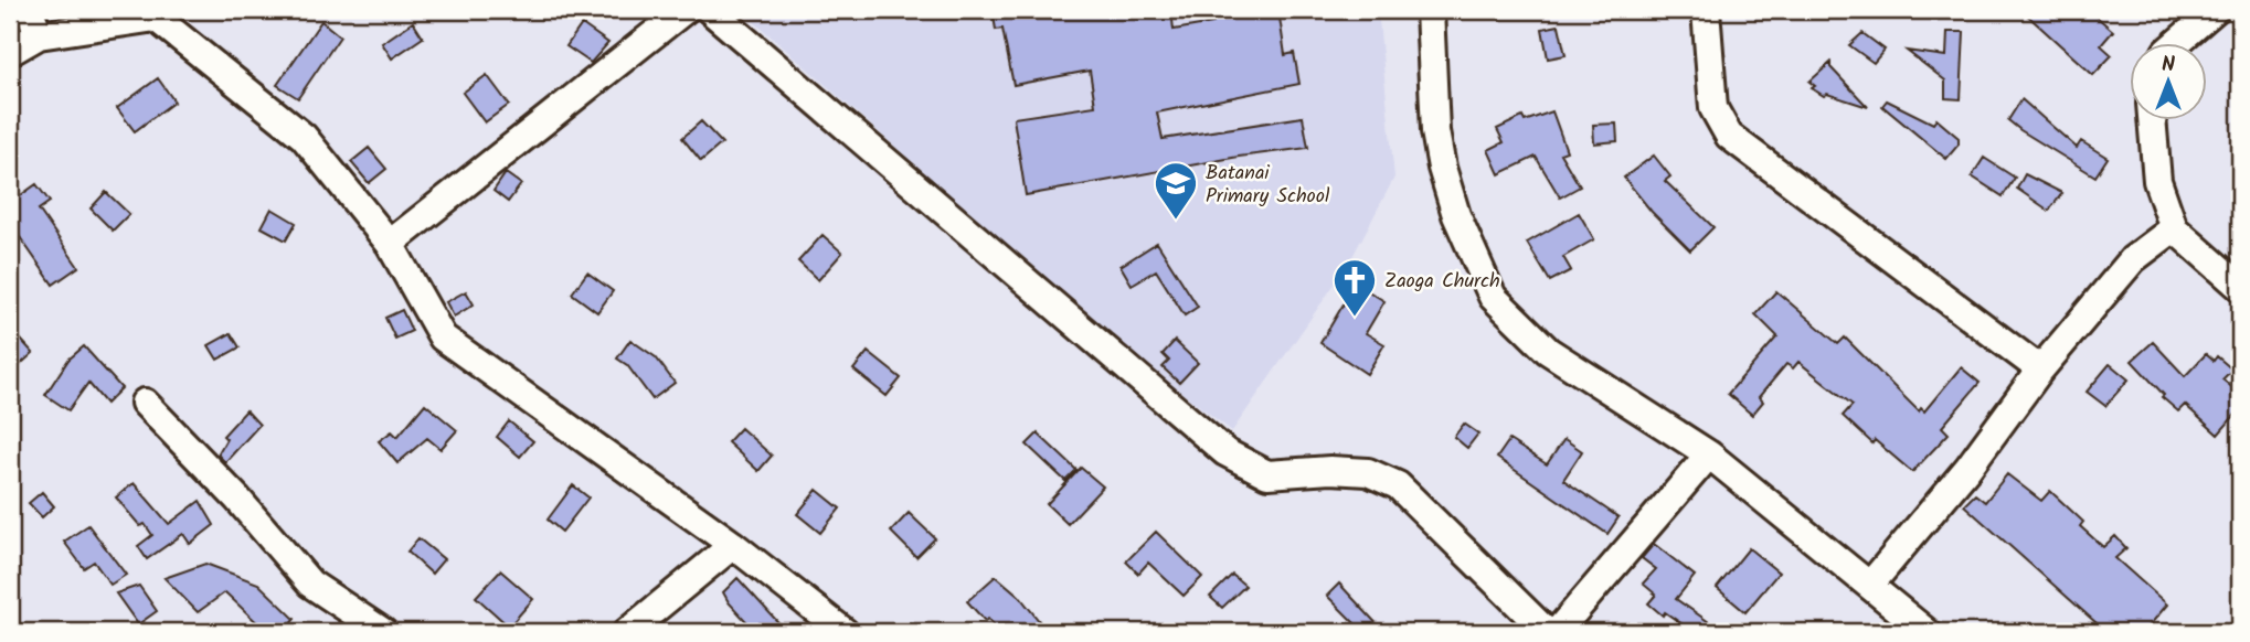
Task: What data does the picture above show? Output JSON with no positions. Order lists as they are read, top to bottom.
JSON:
{
  "places": {
    "school or university": ["Batanai Primary School"],
    "church": ["Zaoga Church"]
  },
  "north": "top"
}
